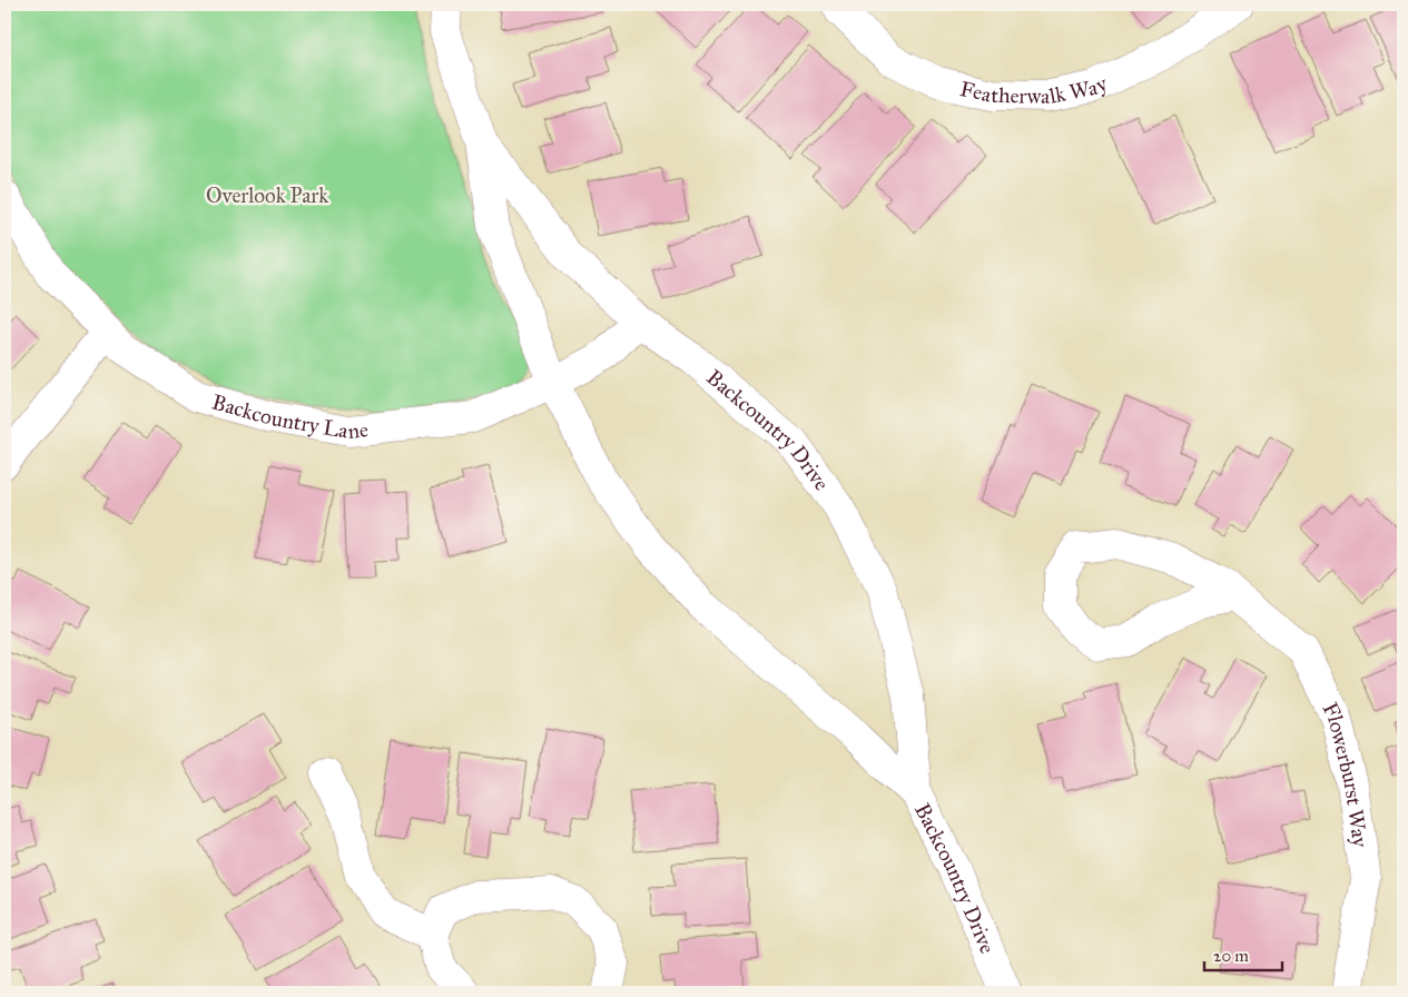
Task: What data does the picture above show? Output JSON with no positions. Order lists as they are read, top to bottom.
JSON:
{
  "streets": {
    "street": [
      "Featherwalk Way",
      "Backcountry Lane",
      "Backcountry Drive",
      "Flowerburst Way"
    ]
  },
  "crossings": [
    ["Backcountry Lane", "Backcountry Drive"]
  ],
  "parks": ["Overlook Park"],
  "scale_bar": "20 m"
}
